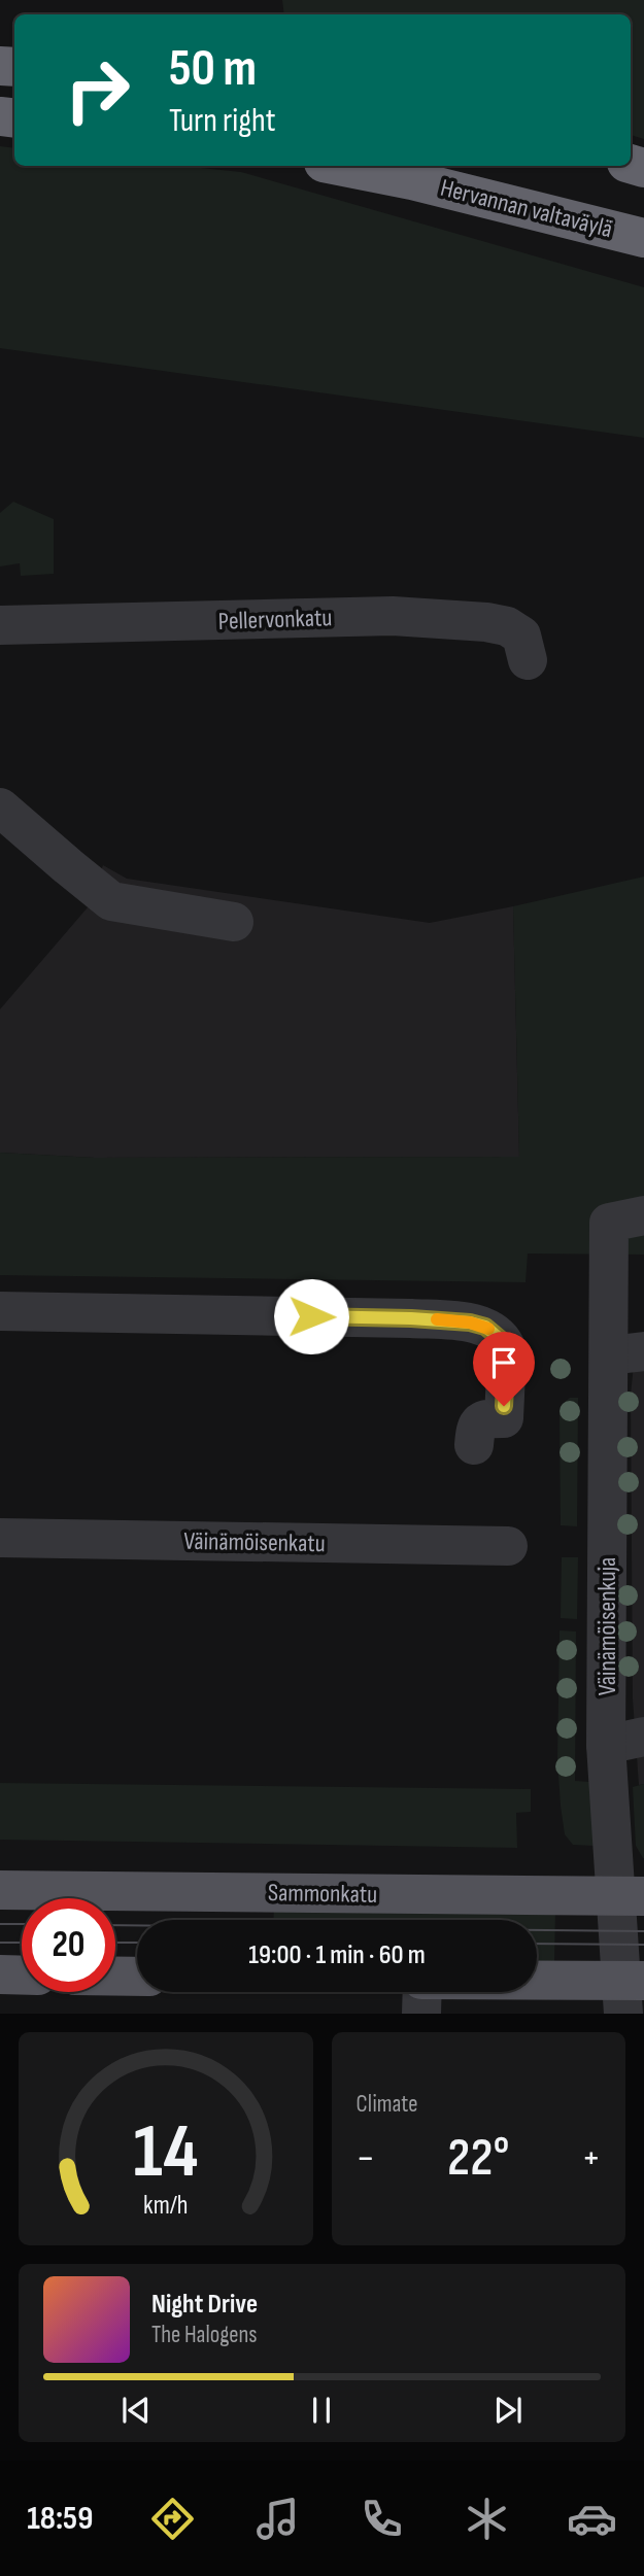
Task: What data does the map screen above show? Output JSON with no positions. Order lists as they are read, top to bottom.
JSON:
{
  "streets": {
    "highway": ["Hervannan valtaväylä"],
    "main road": ["Sammonkatu"],
    "street": ["Pellervonkatu", "Väinämöisenkatu", "Väinämöisenkuja"]
  },
  "crossings": [
    ["Väinämöisenkuja", "Sammonkatu"]
  ],
  "page": {
    "turn": ["50 m", "Turn right"],
    "limit": "20",
    "trip": "19:00 · 1 min · 60 m",
    "tile": "Climate",
    "heat": ["−", "22°", "+"],
    "song": ["Night Drive", "The Halogens"],
    "tabs": "18:59",
    "gauge": ["14", "km/h"]
  }
}
